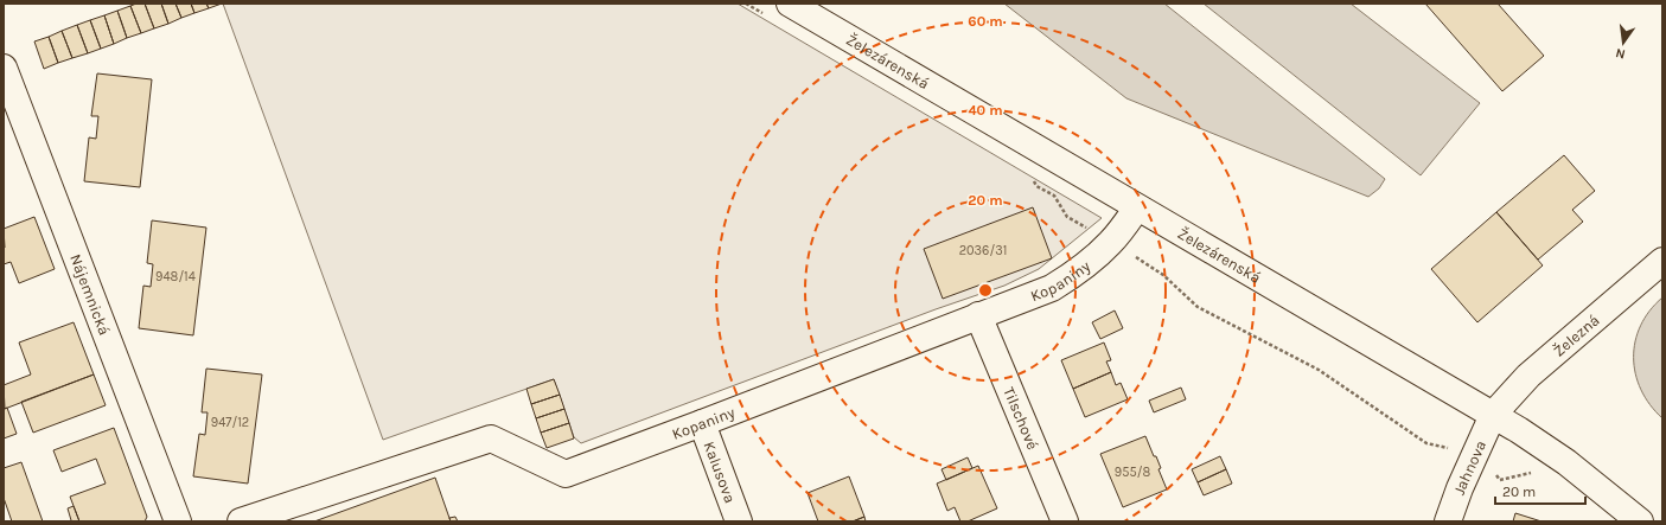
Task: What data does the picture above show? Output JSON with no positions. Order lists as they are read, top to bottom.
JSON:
{
  "streets": {
    "street": [
      "Železárenská",
      "Kopaniny",
      "Nájemnická",
      "Železná",
      "Tilschové",
      "Jahnova",
      "Kalusova"
    ]
  },
  "crossings": [
    ["Železárenská", "Kopaniny"],
    ["Železárenská", "Železná"],
    ["Železárenská", "Jahnova"],
    ["Kopaniny", "Tilschové"],
    ["Kopaniny", "Kalusova"],
    ["Železná", "Jahnova"]
  ],
  "house_numbers": [
    "2036/31",
    "948/14",
    "947/12",
    "955/8"
  ],
  "scale_bar": "20 m",
  "north": "bottom",
  "rings": ["60 m", "40 m", "20 m"]
}
